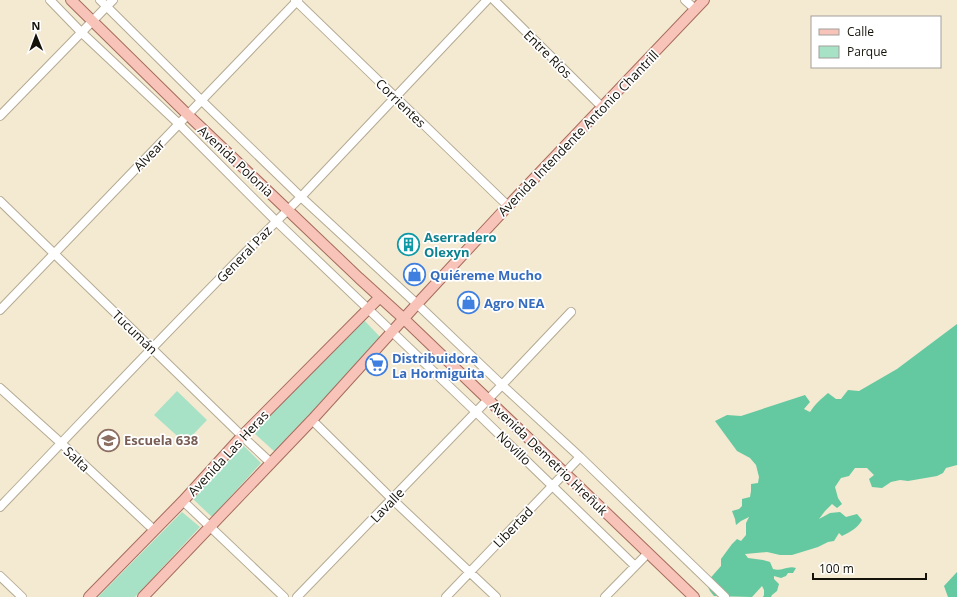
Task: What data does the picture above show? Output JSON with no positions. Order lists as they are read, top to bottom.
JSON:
{
  "streets": {
    "main road": [
      "Avenida Intendente Antonio Chantrill",
      "Avenida Polonia",
      "Avenida Las Heras",
      "Avenida Demetrio Hreñuk"
    ],
    "street": [
      "Entre Ríos",
      "Corrientes",
      "Alvear",
      "General Paz",
      "Tucumán",
      "Novillo",
      "Salta",
      "Lavalle",
      "Libertad"
    ]
  },
  "crossings": [
    ["Entre Ríos", "Avenida Intendente Antonio Chantrill"],
    ["Corrientes", "Avenida Intendente Antonio Chantrill"],
    ["Corrientes", "Alvear"],
    ["Corrientes", "General Paz"],
    ["Avenida Intendente Antonio Chantrill", "Avenida Polonia"],
    ["Avenida Intendente Antonio Chantrill", "Novillo"],
    ["Avenida Intendente Antonio Chantrill", "Avenida Demetrio Hreñuk"],
    ["Alvear", "Avenida Polonia"],
    ["Alvear", "Tucumán"],
    ["Alvear", "Avenida Demetrio Hreñuk"],
    ["Avenida Polonia", "General Paz"],
    ["Avenida Polonia", "Novillo"],
    ["Avenida Polonia", "Avenida Las Heras"],
    ["Avenida Polonia", "Avenida Demetrio Hreñuk"],
    ["General Paz", "Tucumán"],
    ["General Paz", "Avenida Demetrio Hreñuk"],
    ["General Paz", "Salta"],
    ["Tucumán", "Avenida Las Heras"],
    ["Novillo", "Lavalle"],
    ["Novillo", "Libertad"],
    ["Avenida Las Heras", "Salta"],
    ["Avenida Demetrio Hreñuk", "Lavalle"],
    ["Avenida Demetrio Hreñuk", "Libertad"]
  ],
  "places": {
    "building": ["Aserradero Olexyn"],
    "shop": ["Quiéreme Mucho", "Agro NEA"],
    "supermarket": ["Distribuidora La Hormiguita"],
    "school or university": ["Escuela 638"]
  },
  "legend": ["Calle", "Parque"],
  "scale_bar": "100 m",
  "north": "top"
}
